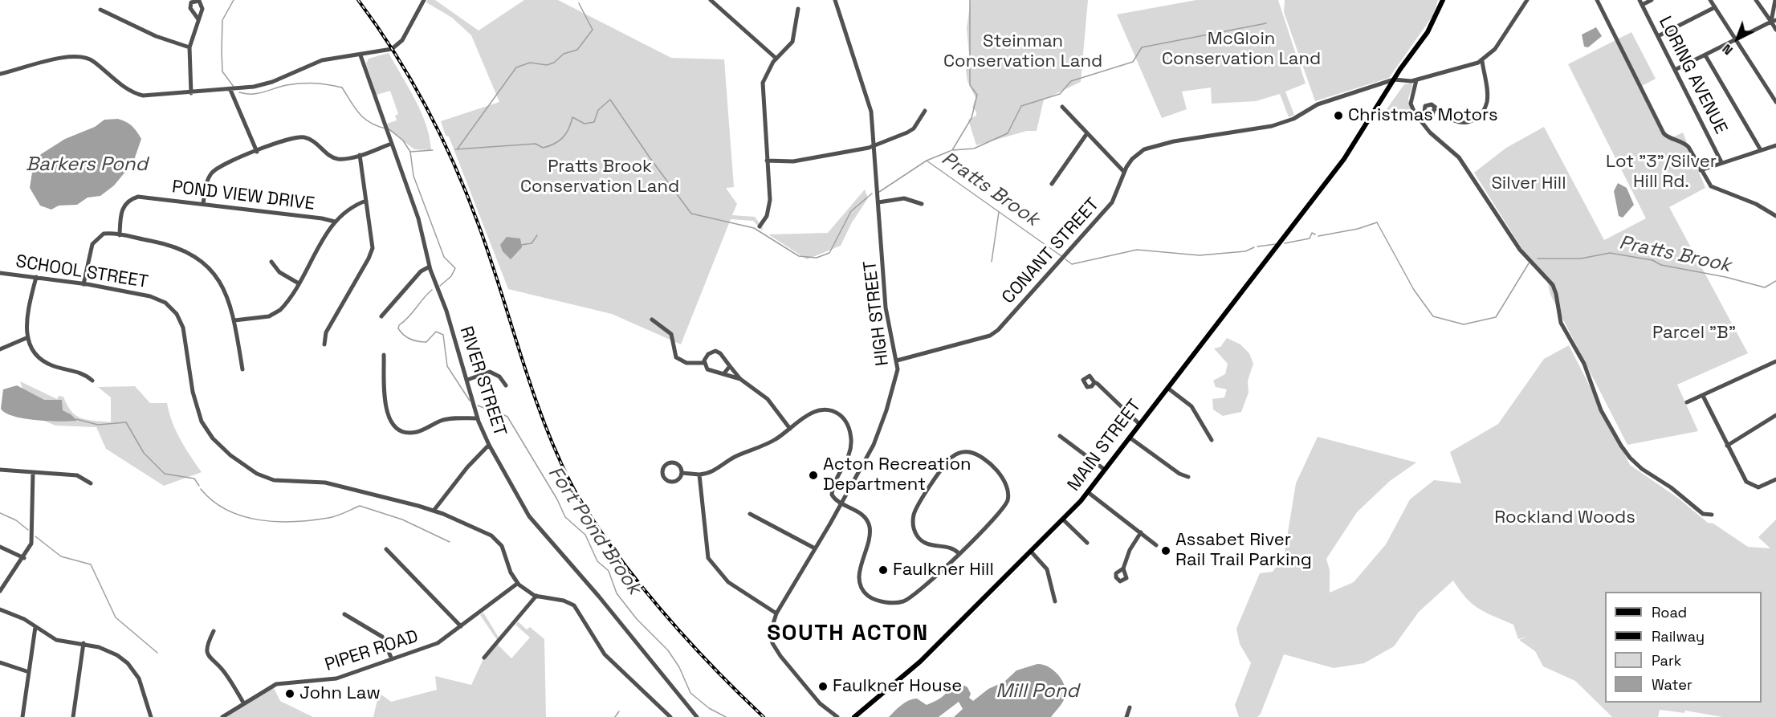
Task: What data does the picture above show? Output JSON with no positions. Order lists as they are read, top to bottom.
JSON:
{
  "streets": {
    "main road": ["MAIN STREET"],
    "street": [
      "LORING AVENUE",
      "POND VIEW DRIVE",
      "CONANT STREET",
      "SCHOOL STREET",
      "HIGH STREET",
      "RIVER STREET",
      "PIPER ROAD"
    ]
  },
  "crossings": [
    ["CONANT STREET", "HIGH STREET"],
    ["CONANT STREET", "MAIN STREET"],
    ["SCHOOL STREET", "PIPER ROAD"]
  ],
  "districts": ["SOUTH ACTON"],
  "water": [
    "Barkers Pond",
    "Pratts Brook",
    "Fort Pond Brook",
    "Mill Pond"
  ],
  "parks": [
    "McGloin Conservation Land",
    "Steinman Conservation Land",
    "Lot \"3\"/Silver Hill Rd.",
    "Pratts Brook Conservation Land",
    "Silver Hill",
    "Parcel \"B\"",
    "Rockland Woods"
  ],
  "places": [
    "Christmas Motors",
    "Acton Recreation Department",
    "Assabet River Rail Trail Parking",
    "Faulkner Hill",
    "Faulkner House",
    "John Law"
  ],
  "legend": [
    "Road",
    "Railway",
    "Park",
    "Water"
  ],
  "north": "bottom left"
}
